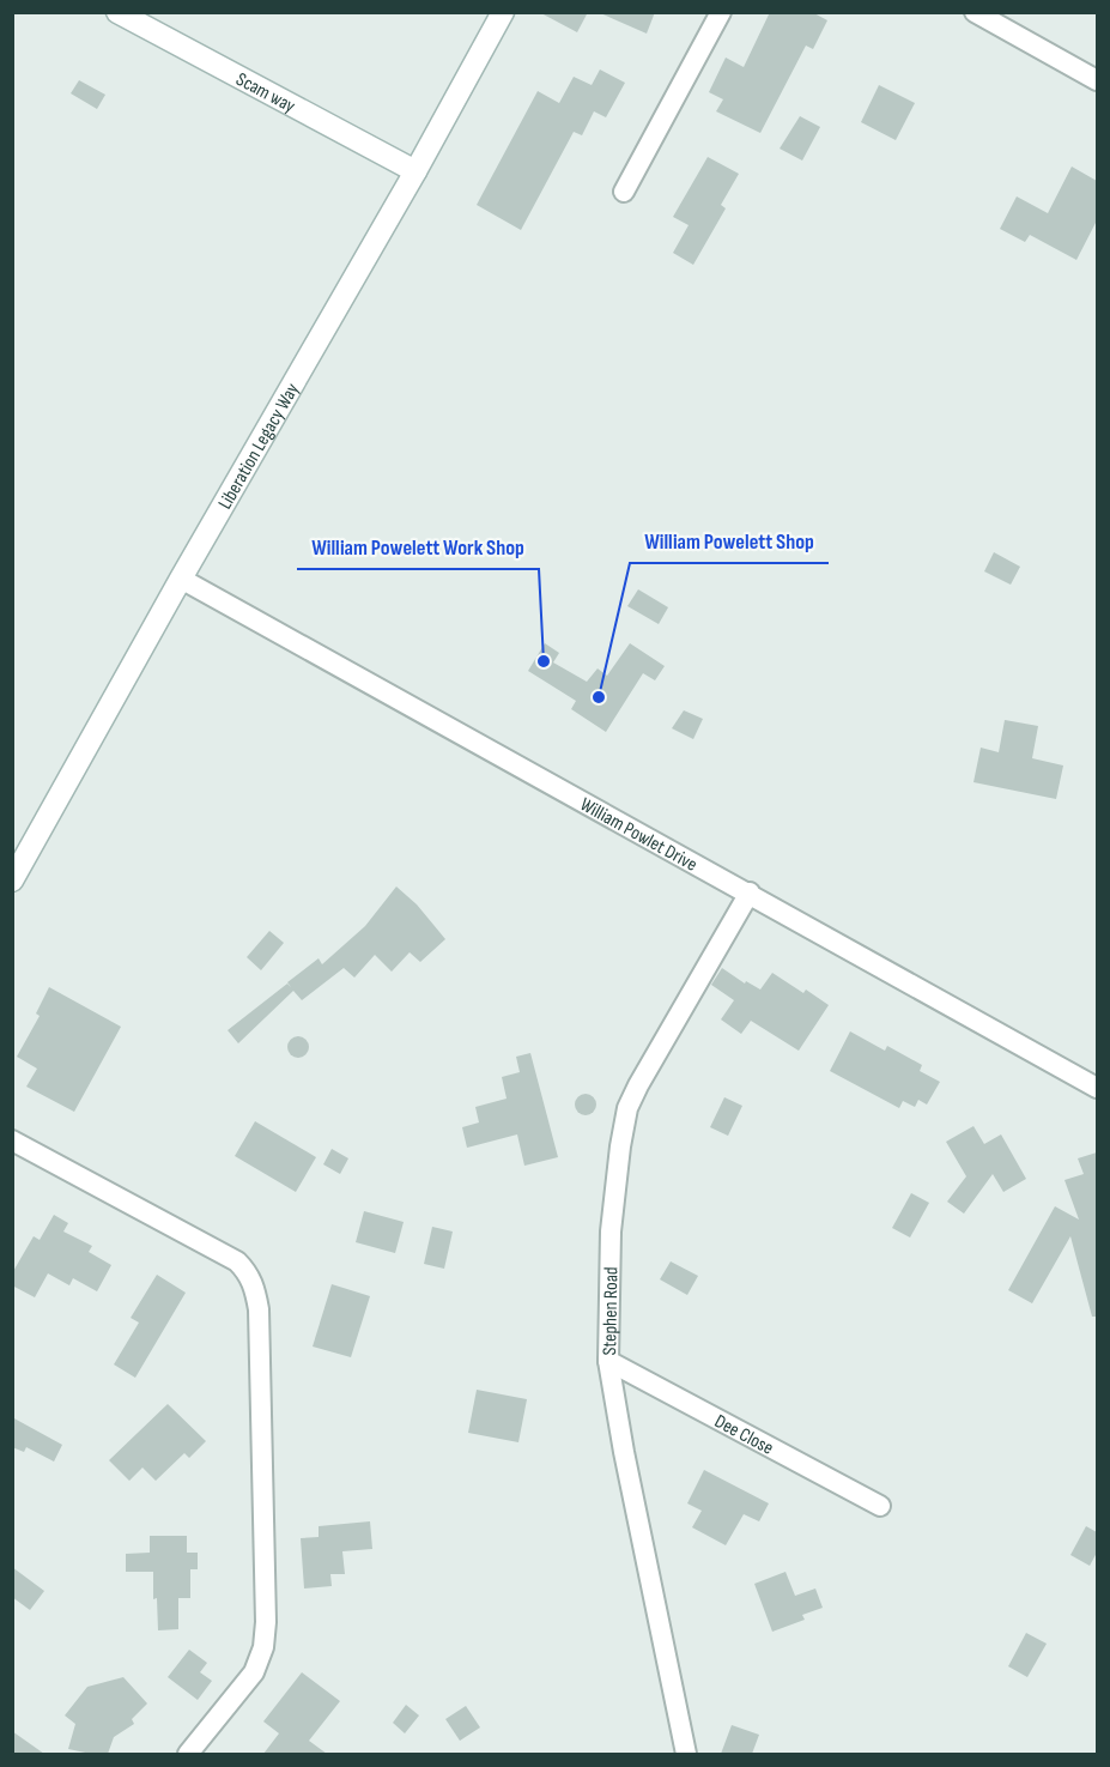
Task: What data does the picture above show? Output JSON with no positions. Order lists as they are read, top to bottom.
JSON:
{
  "streets": {
    "main road": ["Scam way", "Liberation Legacy Way"],
    "street": ["William Powlet Drive", "Stephen Road", "Dee Close"]
  },
  "crossings": [
    ["Scam way", "Liberation Legacy Way"],
    ["Liberation Legacy Way", "William Powlet Drive"],
    ["William Powlet Drive", "Stephen Road"],
    ["Stephen Road", "Dee Close"]
  ],
  "places": ["William Powelett Work Shop", "William Powelett Shop"]
}
